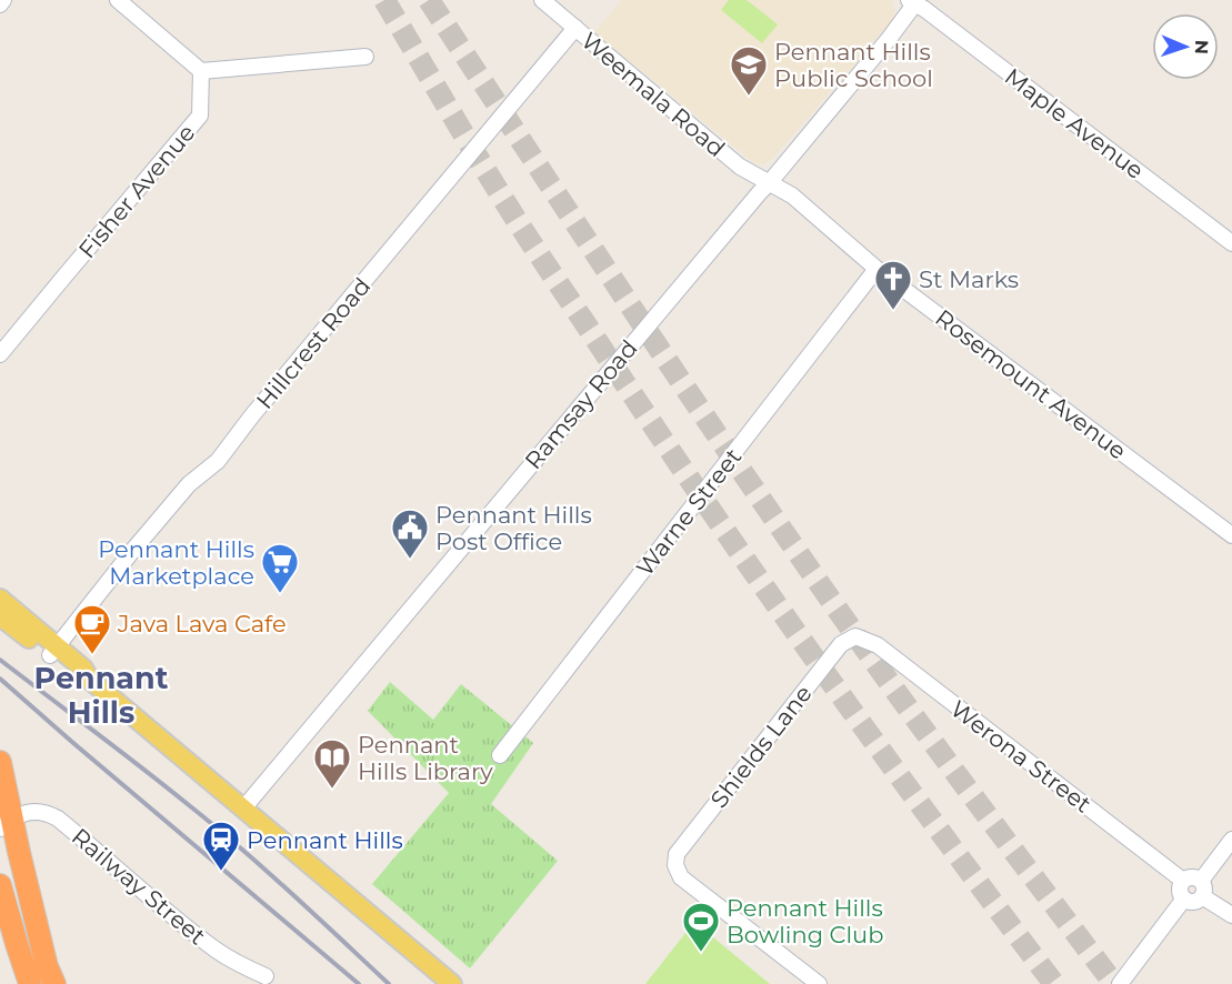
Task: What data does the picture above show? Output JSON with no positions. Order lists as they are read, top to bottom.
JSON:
{
  "streets": {
    "street": [
      "Weemala Road",
      "Maple Avenue",
      "Fisher Avenue",
      "Hillcrest Road",
      "Rosemount Avenue",
      "Ramsay Road",
      "Warne Street",
      "Shields Lane",
      "Werona Street",
      "Railway Street"
    ]
  },
  "crossings": [
    ["Weemala Road", "Hillcrest Road"],
    ["Weemala Road", "Rosemount Avenue"],
    ["Weemala Road", "Ramsay Road"],
    ["Maple Avenue", "Ramsay Road"],
    ["Rosemount Avenue", "Ramsay Road"],
    ["Rosemount Avenue", "Warne Street"],
    ["Shields Lane", "Werona Street"]
  ],
  "districts": ["Pennant Hills"],
  "places": {
    "school or university": ["Pennant Hills Public School"],
    "church": ["St Marks"],
    "public building": ["Pennant Hills Post Office"],
    "supermarket": ["Pennant Hills Marketplace"],
    "cafe": ["Java Lava Cafe"],
    "library": ["Pennant Hills Library"],
    "station": ["Pennant Hills"],
    "sports": ["Pennant Hills Bowling Club"]
  },
  "north": "right"
}
